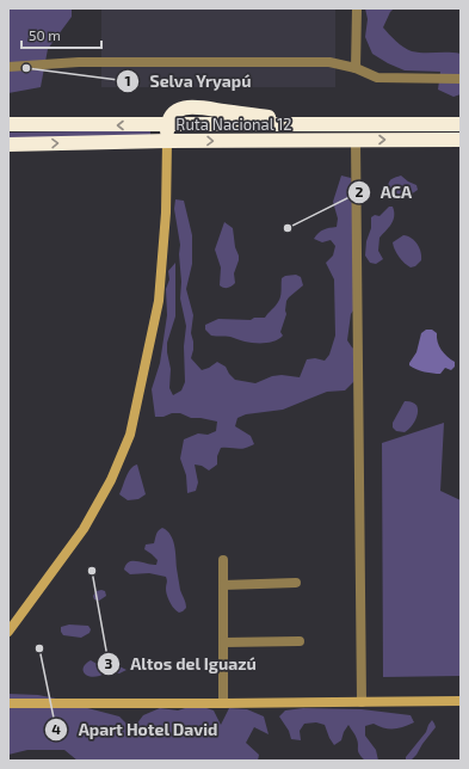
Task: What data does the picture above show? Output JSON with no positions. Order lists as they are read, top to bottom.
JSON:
{
  "streets": {
    "highway": ["Ruta Nacional 12"]
  },
  "places": [
    "Selva Yryapú",
    "ACA",
    "Altos del Iguazú",
    "Apart Hotel David"
  ],
  "scale_bar": "50 m"
}
